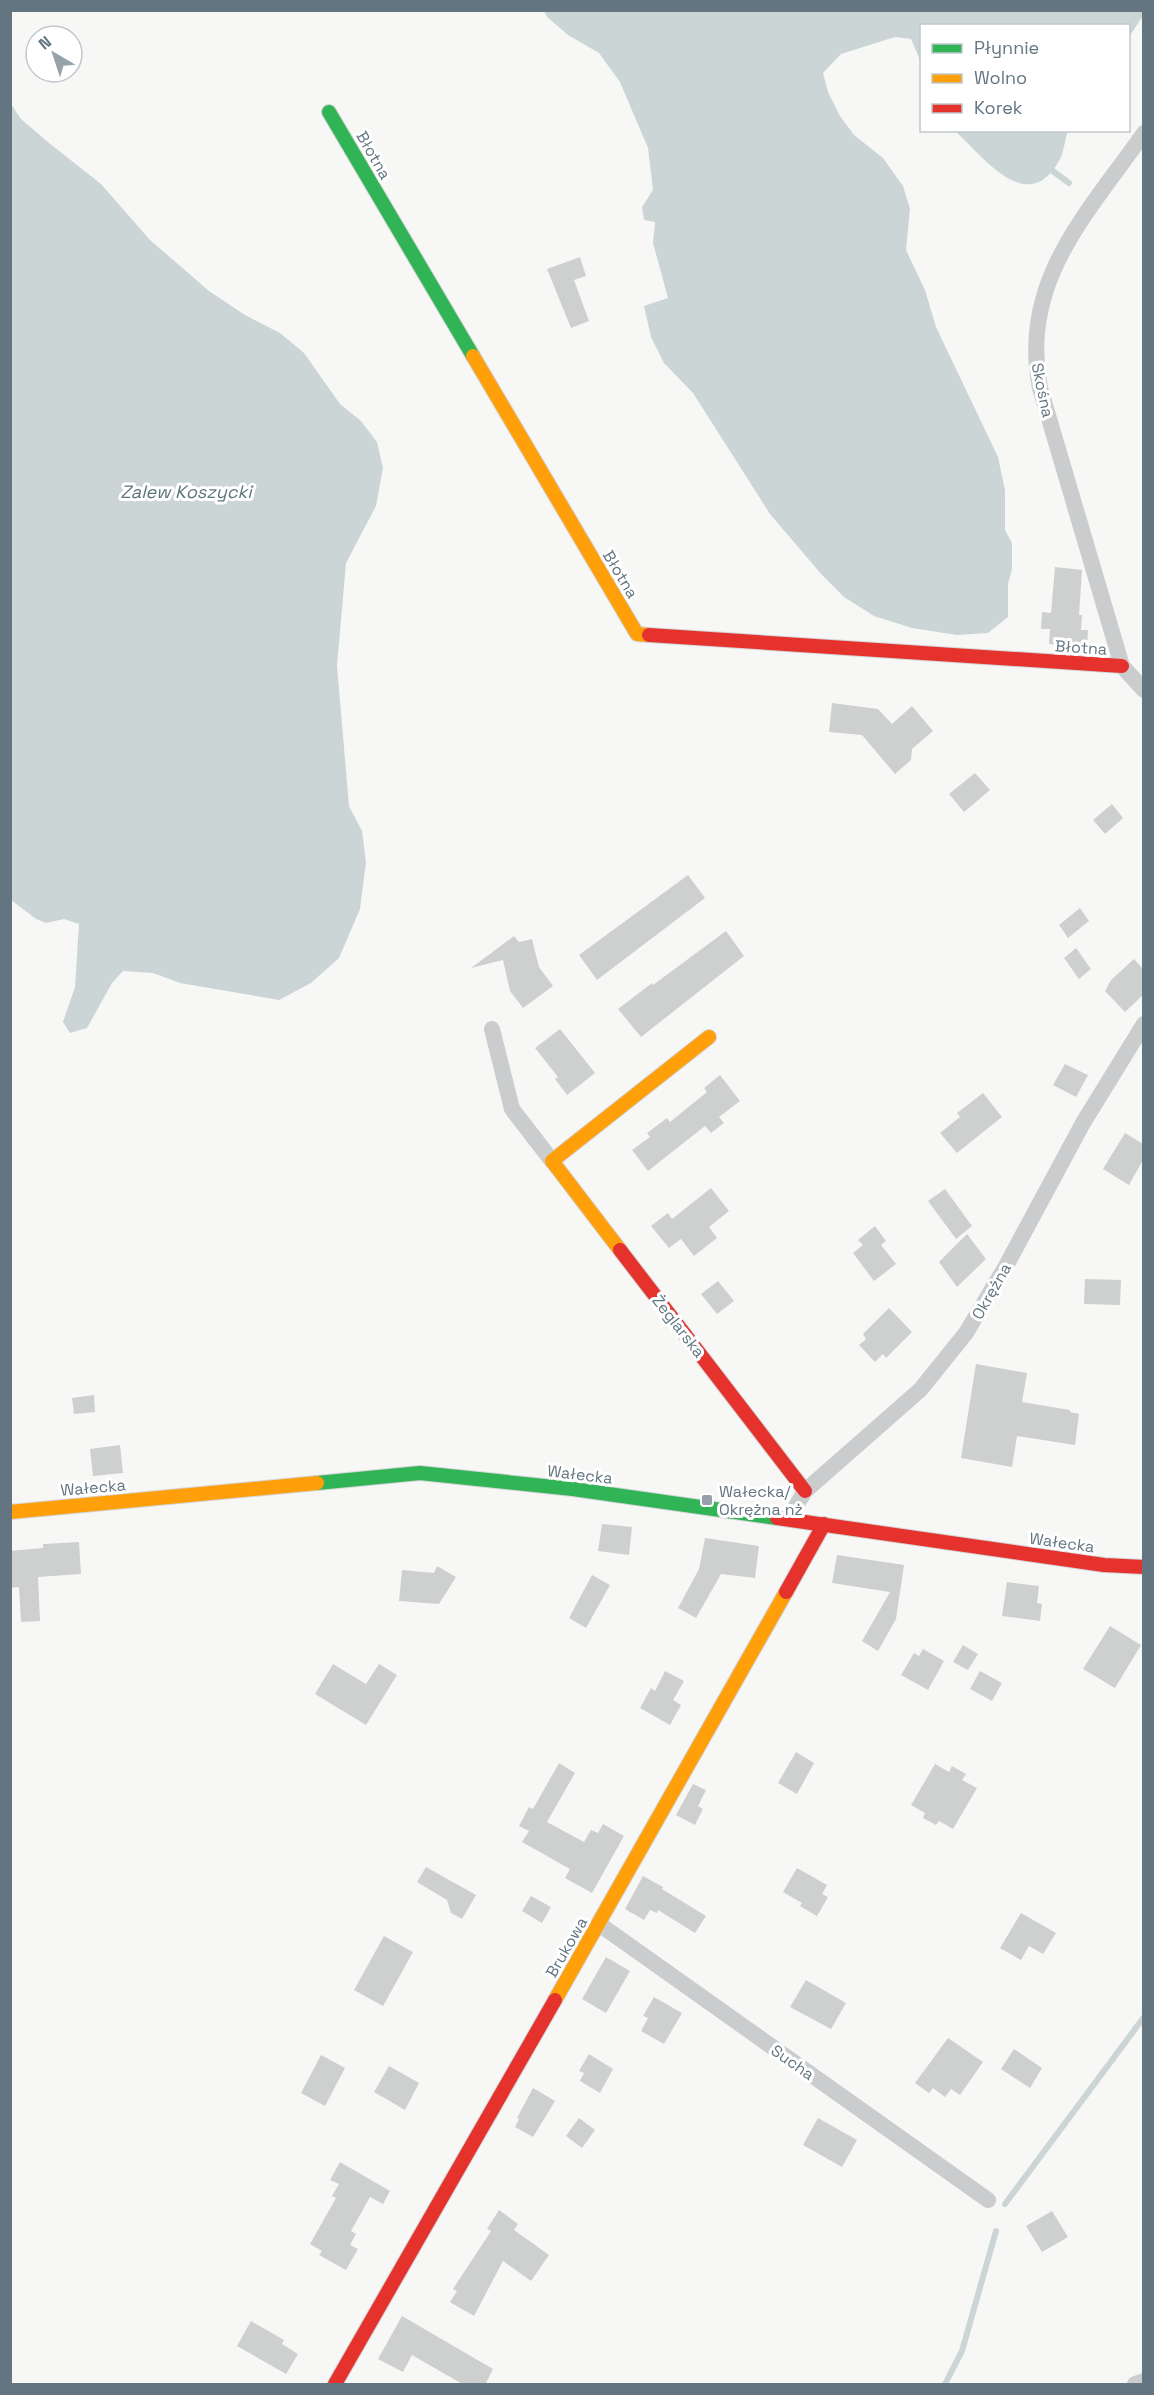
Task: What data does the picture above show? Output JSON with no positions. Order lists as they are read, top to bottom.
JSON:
{
  "streets": {
    "street": [
      "Błotna",
      "Skośna",
      "Okrężna",
      "Żeglarska",
      "Wałecka",
      "Brukowa",
      "Sucha"
    ]
  },
  "crossings": [
    ["Błotna", "Skośna"],
    ["Okrężna", "Żeglarska"],
    ["Okrężna", "Wałecka"],
    ["Wałecka", "Brukowa"],
    ["Brukowa", "Sucha"]
  ],
  "water": ["Zalew Koszycki"],
  "places": {
    "transit": ["Wałecka/ Okrężna nż"]
  },
  "legend": ["Płynnie", "Wolno", "Korek"],
  "north": "top left"
}
